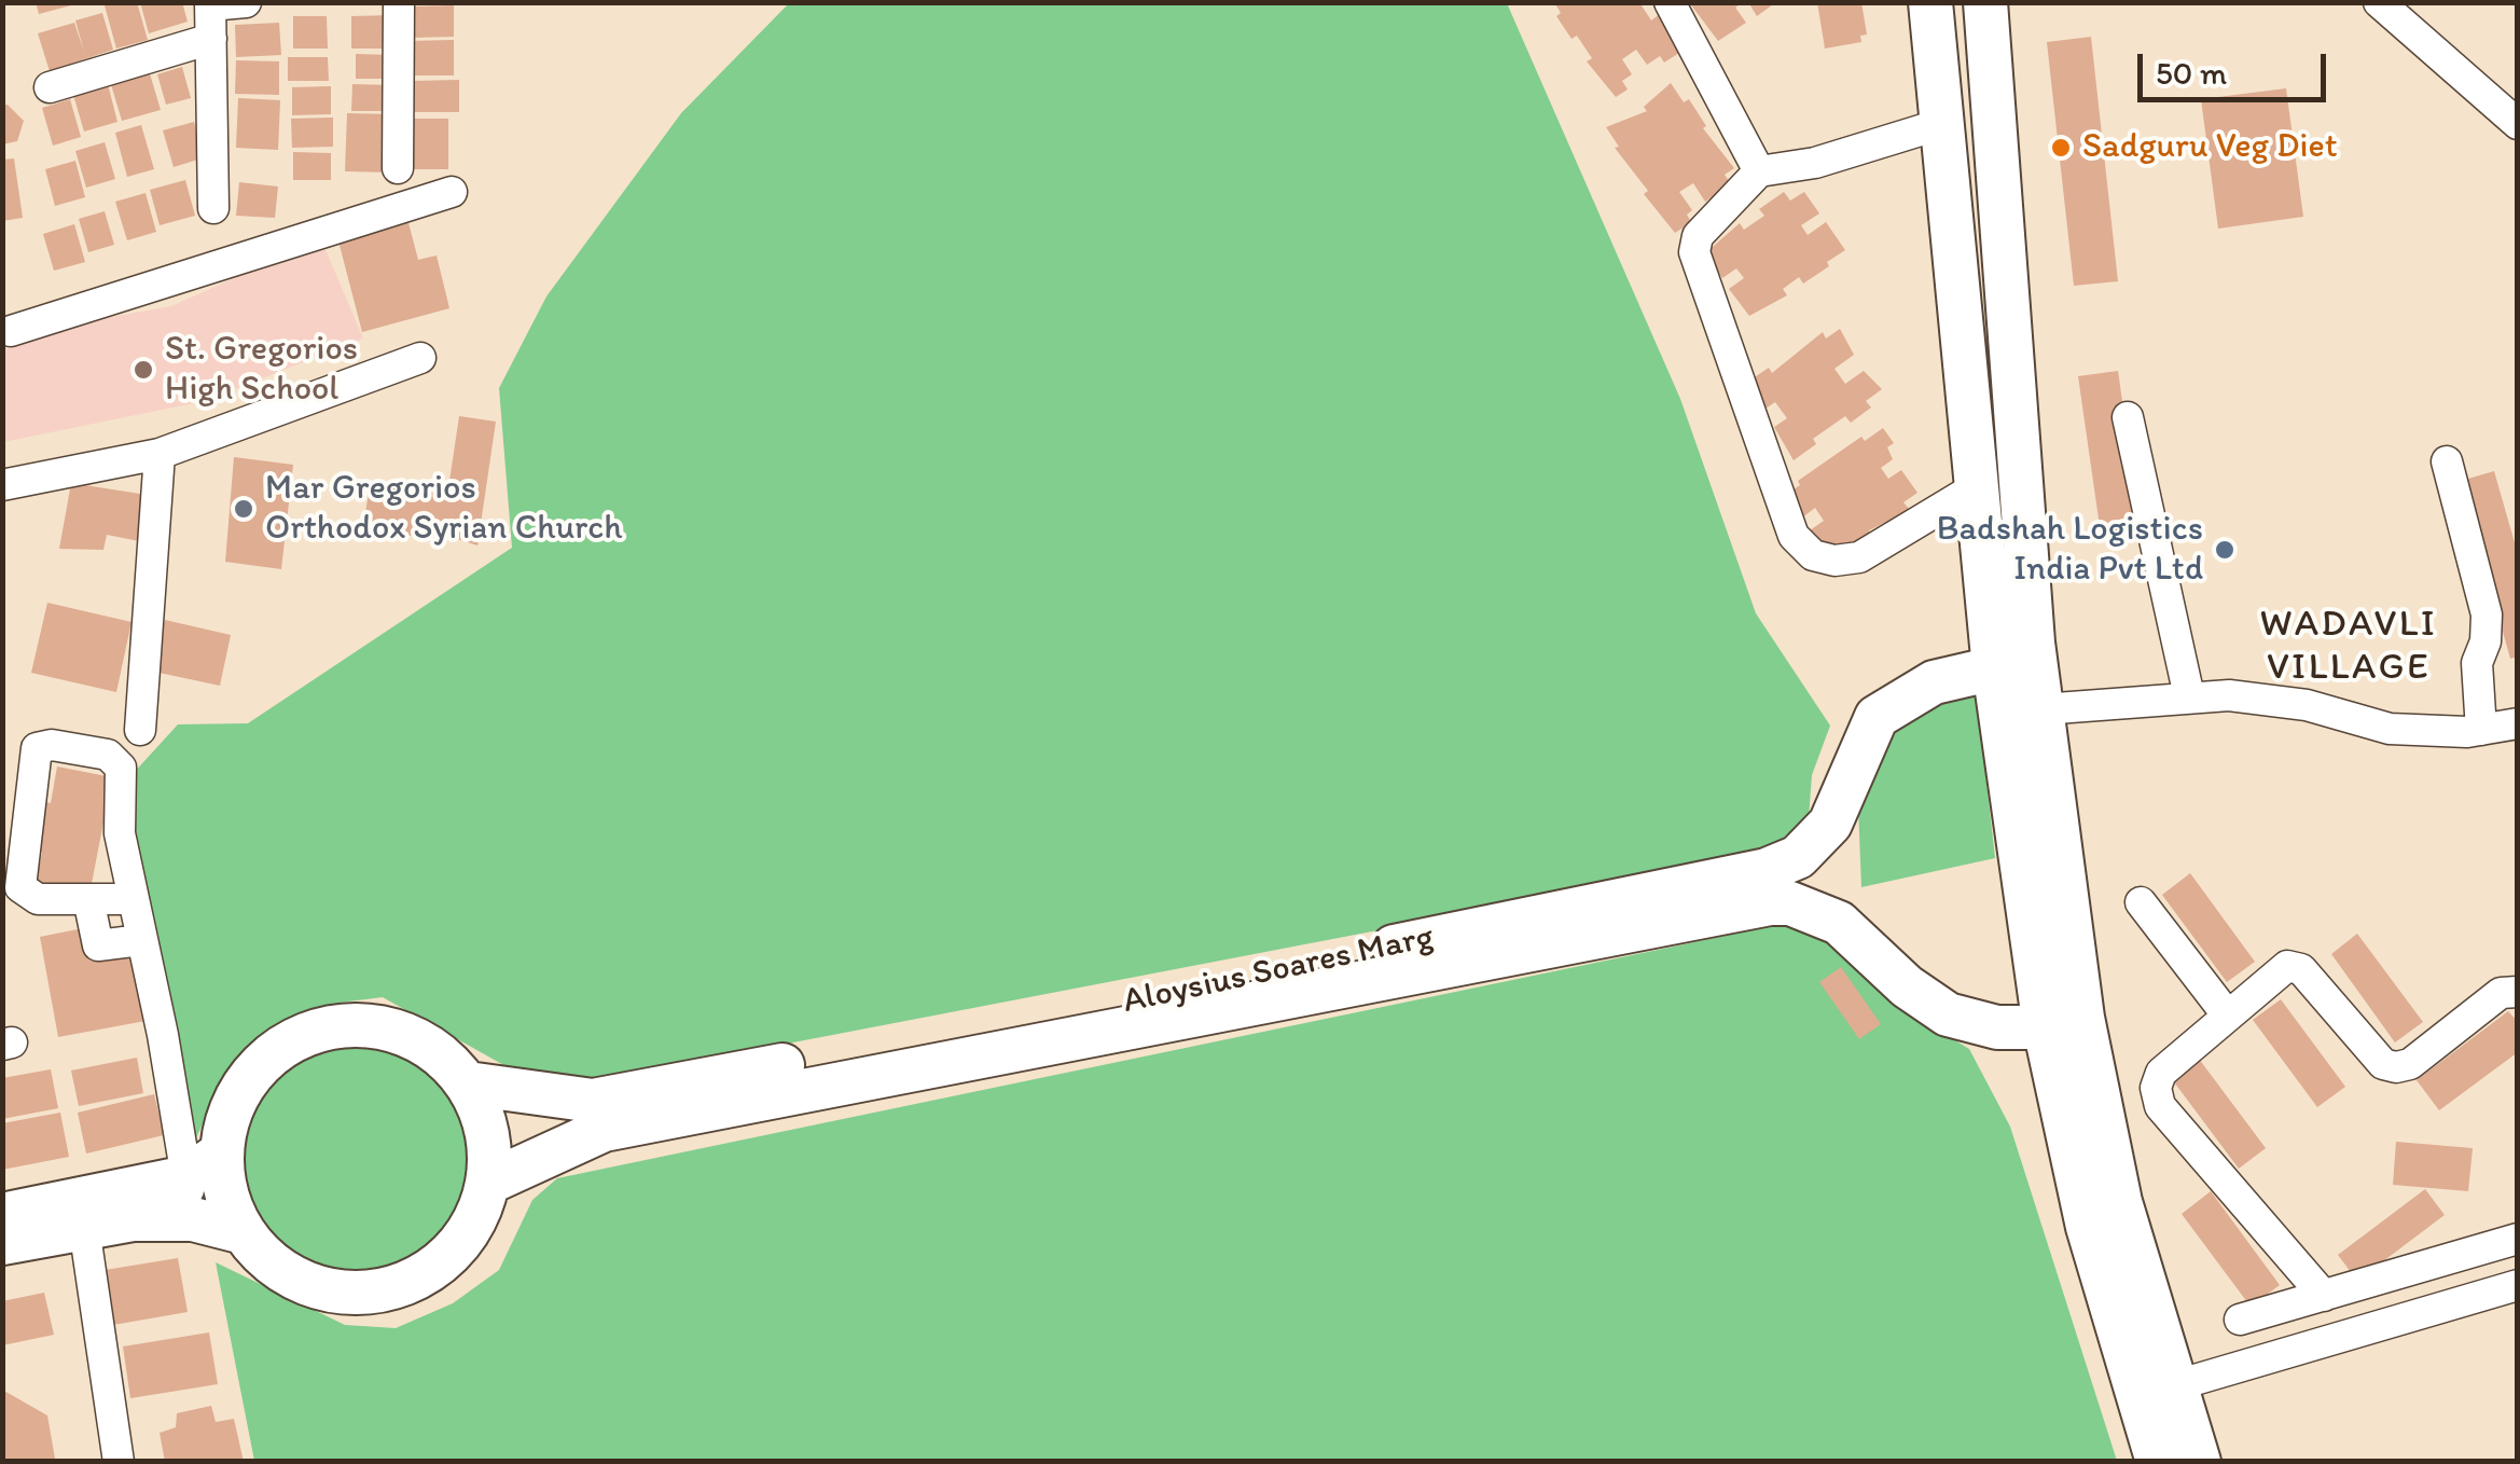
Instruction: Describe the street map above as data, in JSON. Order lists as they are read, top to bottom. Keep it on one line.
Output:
{"streets":{"main road":["Aloysius Soares Marg"]},"districts":["WADAVLI VILLAGE"],"places":["Sadguru Veg Diet","St. Gregorios High School","Mar Gregorios Orthodox Syrian Church","Badshah Logistics India Pvt Ltd"],"scale_bar":"50 m"}
